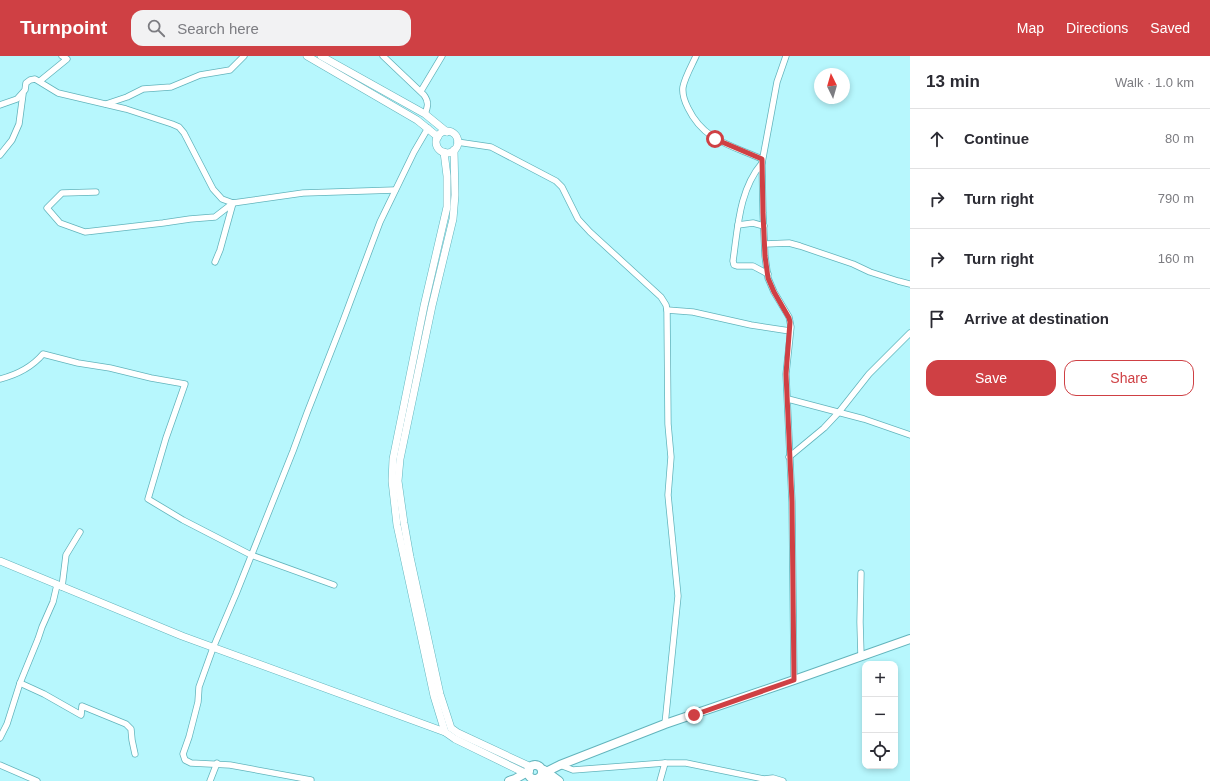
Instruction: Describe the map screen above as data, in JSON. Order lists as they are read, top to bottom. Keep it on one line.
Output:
{"north":"top","page":{"header":"Turnpoint","search":"Search here","nav":["Map","Directions","Saved"],"heading":["13 min","Walk · 1.0 km"],"list":[["Continue","80 m"],["Turn right","790 m"],["Turn right","160 m"],"Arrive at destination"],"buttons":["Save","Share"],"map_buttons":["+","−"]}}
